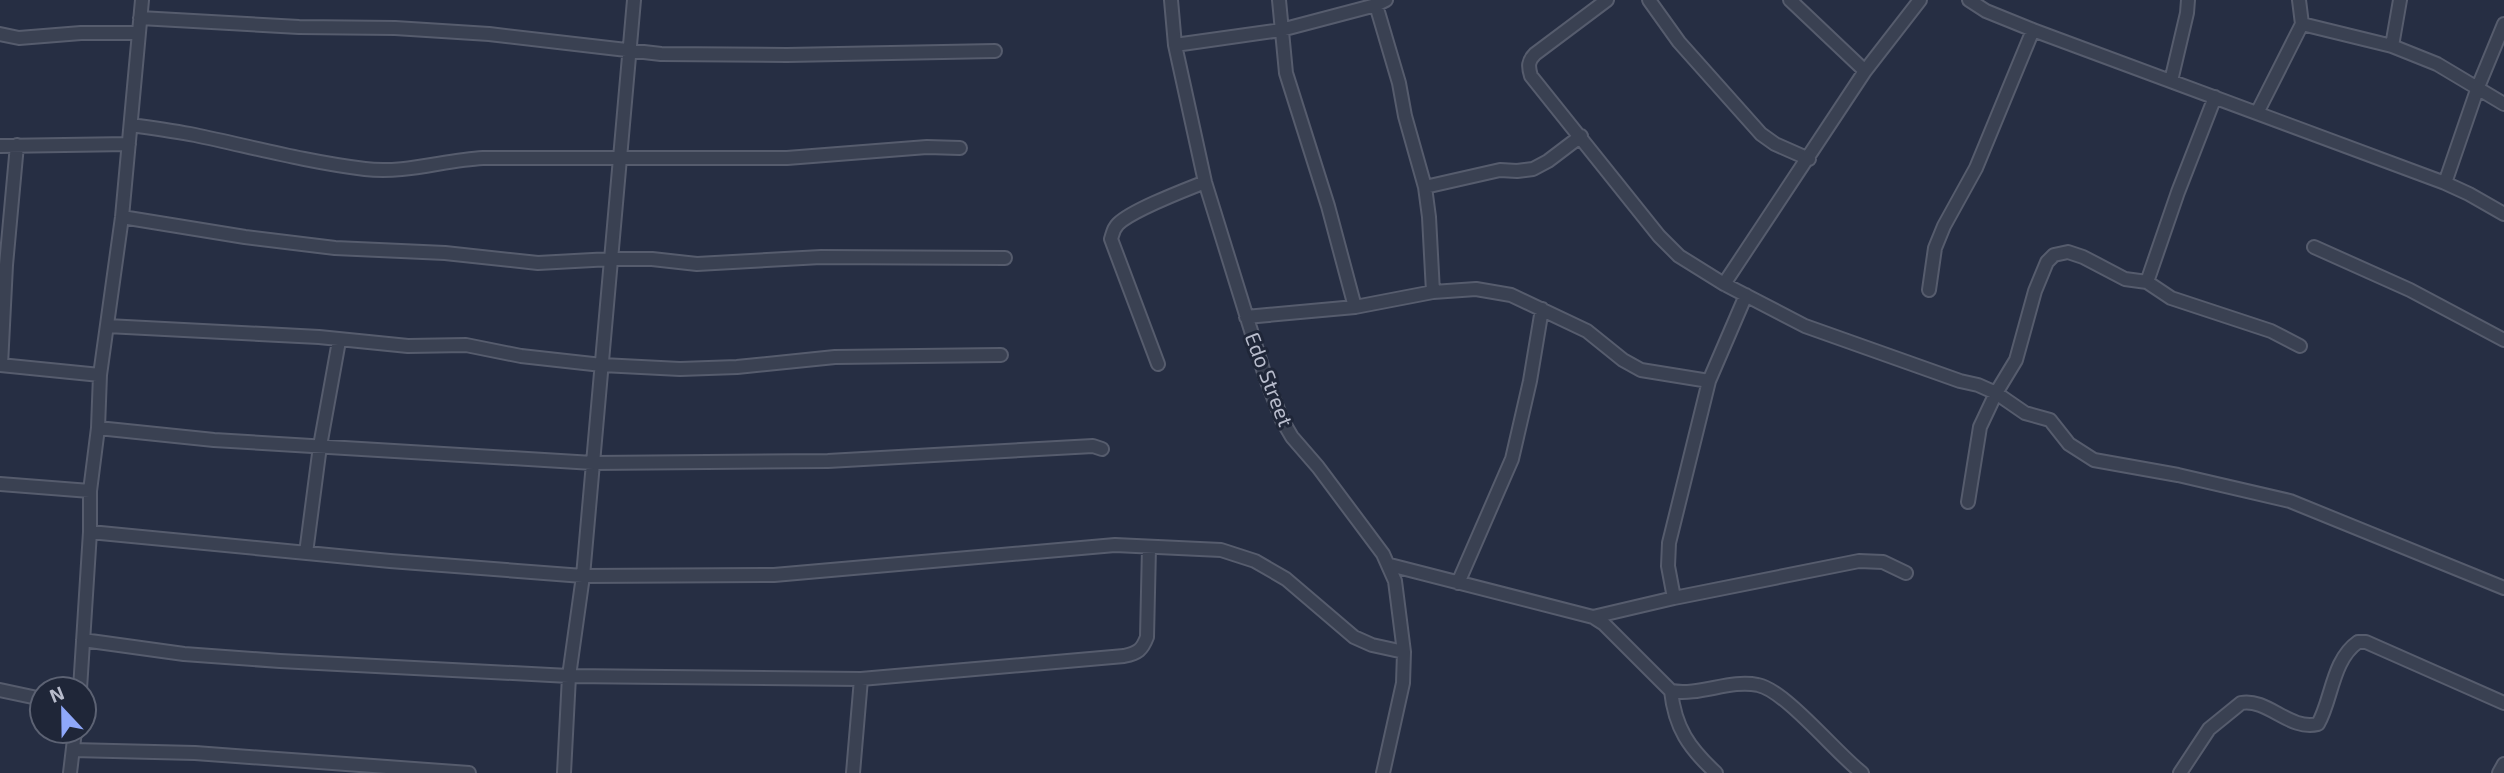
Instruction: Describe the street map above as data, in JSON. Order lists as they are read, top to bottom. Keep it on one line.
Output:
{"streets":{"street":["Edo Street"]},"north":"top"}
